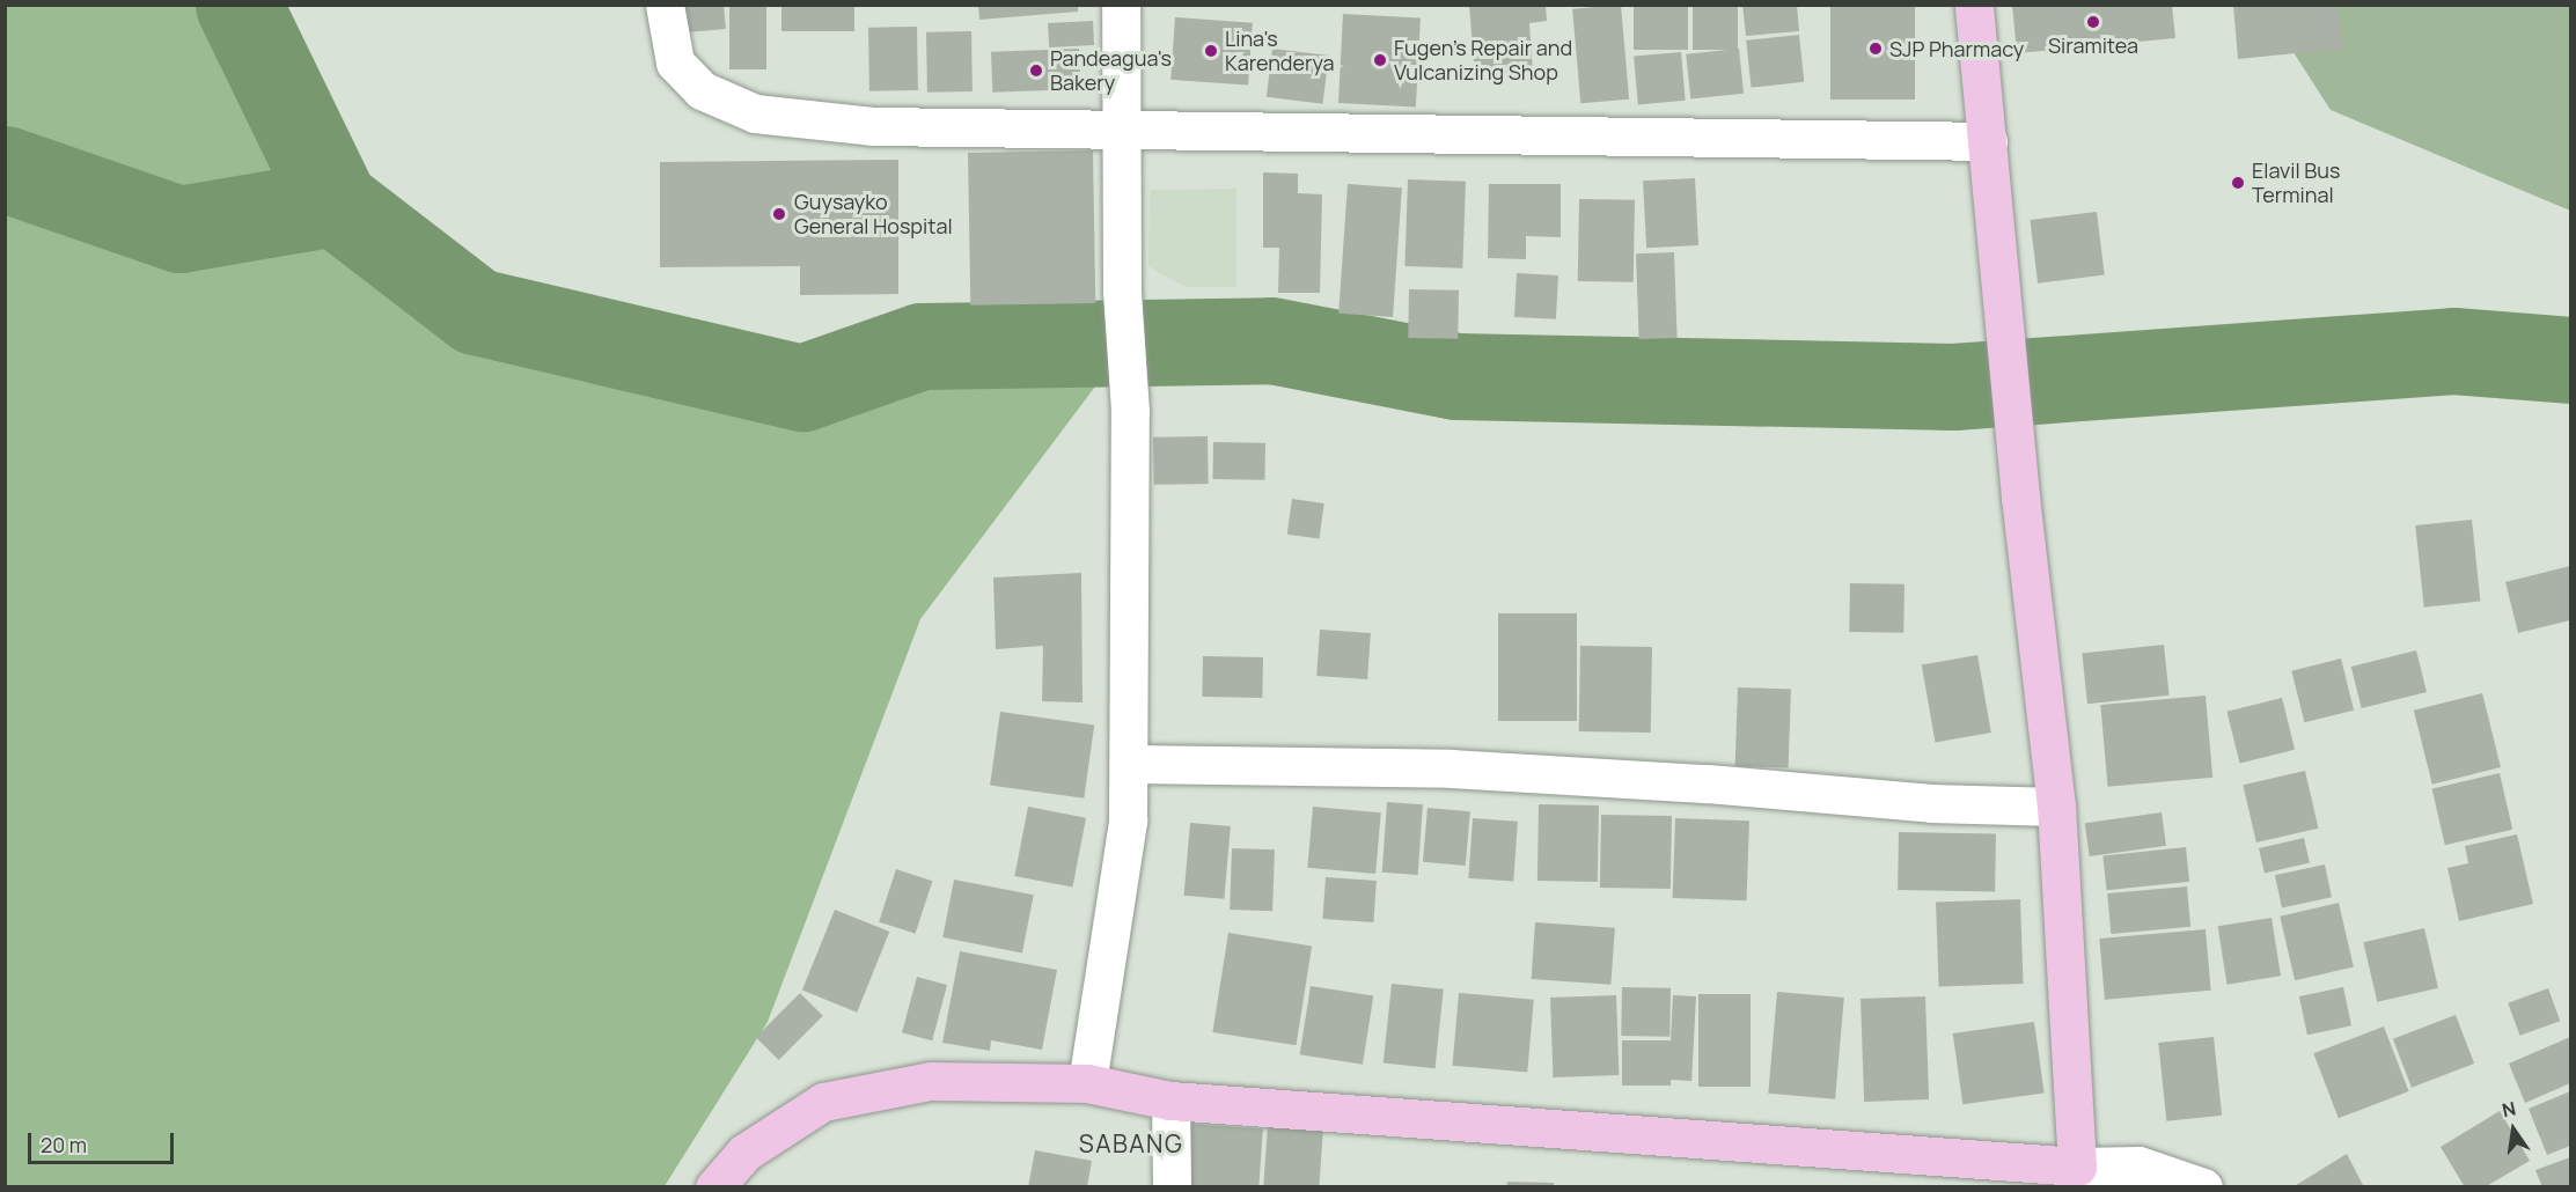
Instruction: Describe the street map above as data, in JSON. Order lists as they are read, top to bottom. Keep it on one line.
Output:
{"districts":["SABANG"],"places":["Siramitea","SJP Pharmacy","Lina's Karenderya","Fugen's Repair and Vulcanizing Shop","Pandeagua's Bakery","Elavil Bus Terminal","Guysayko General Hospital"],"scale_bar":"20 m","north":"top"}
